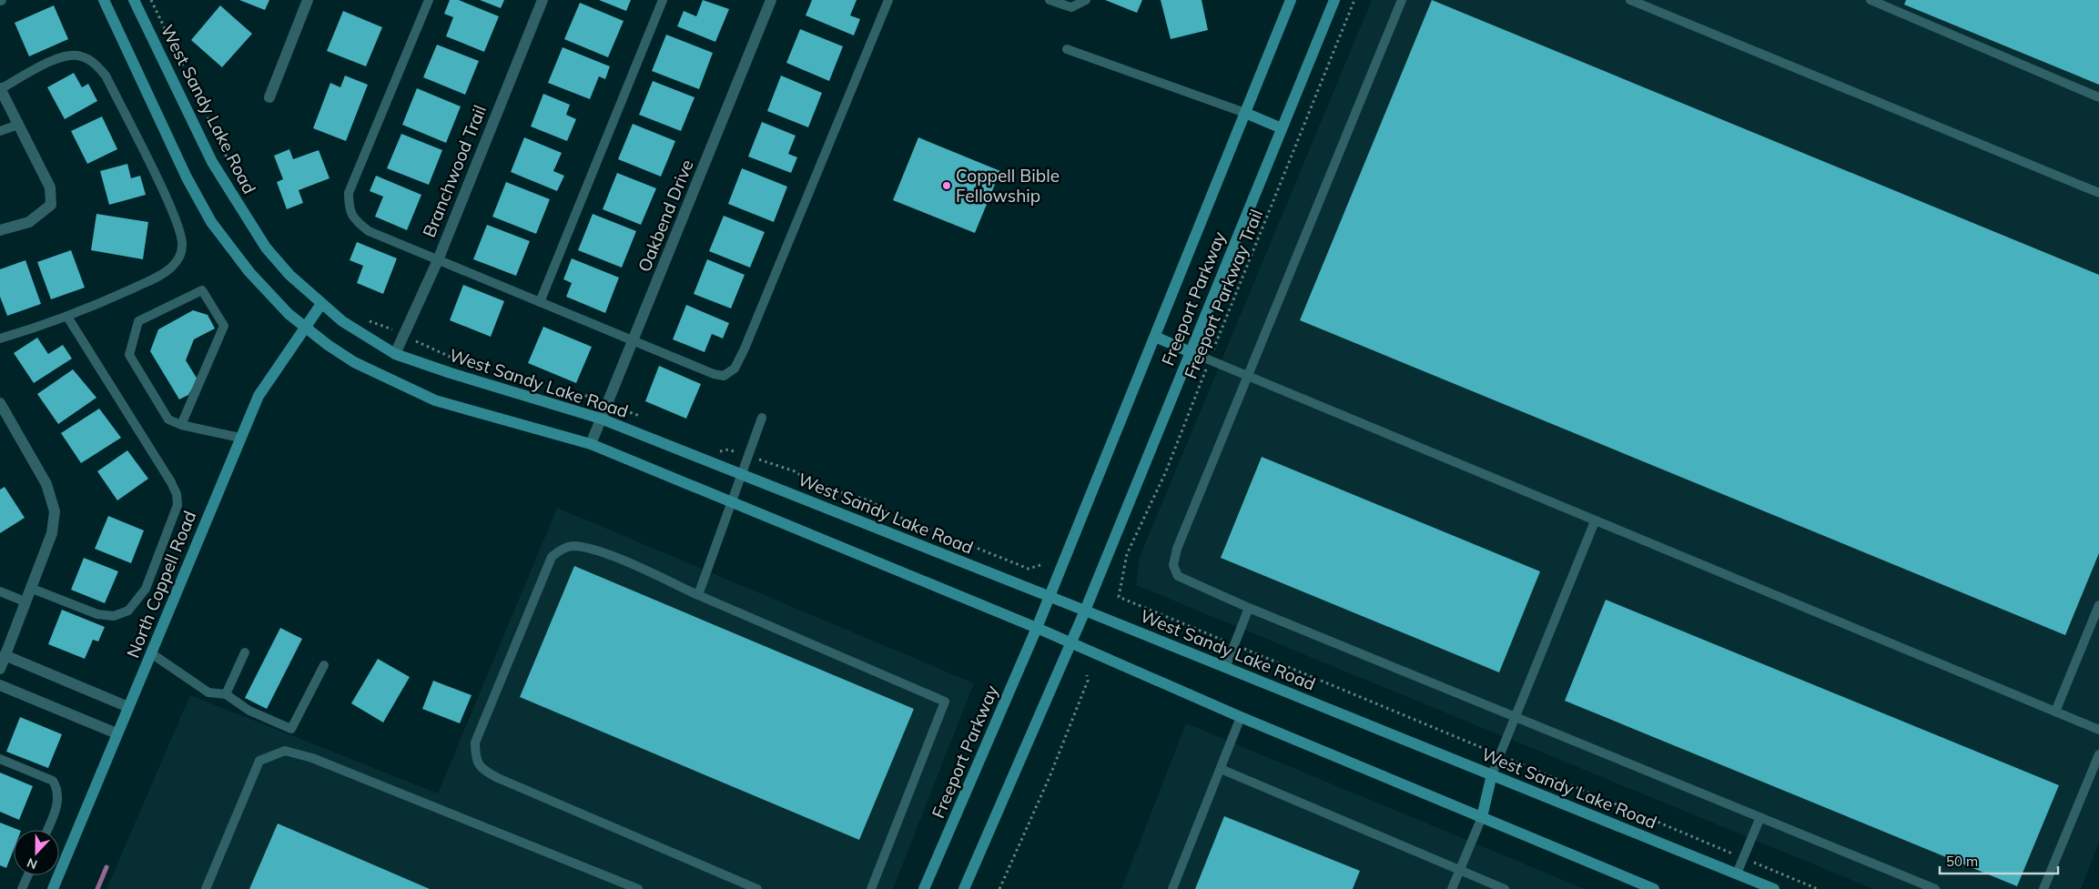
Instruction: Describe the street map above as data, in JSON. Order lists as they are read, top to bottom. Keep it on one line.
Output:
{"streets":{"main road":["West Sandy Lake Road","Freeport Parkway","North Coppell Road"],"street":["Branchwood Trail","Oakbend Drive"],"path":["Freeport Parkway Trail"]},"crossings":[["West Sandy Lake Road","Branchwood Trail"],["West Sandy Lake Road","Oakbend Drive"],["West Sandy Lake Road","Freeport Parkway"],["West Sandy Lake Road","North Coppell Road"]],"places":["Coppell Bible Fellowship"],"scale_bar":"50 m","north":"bottom"}
